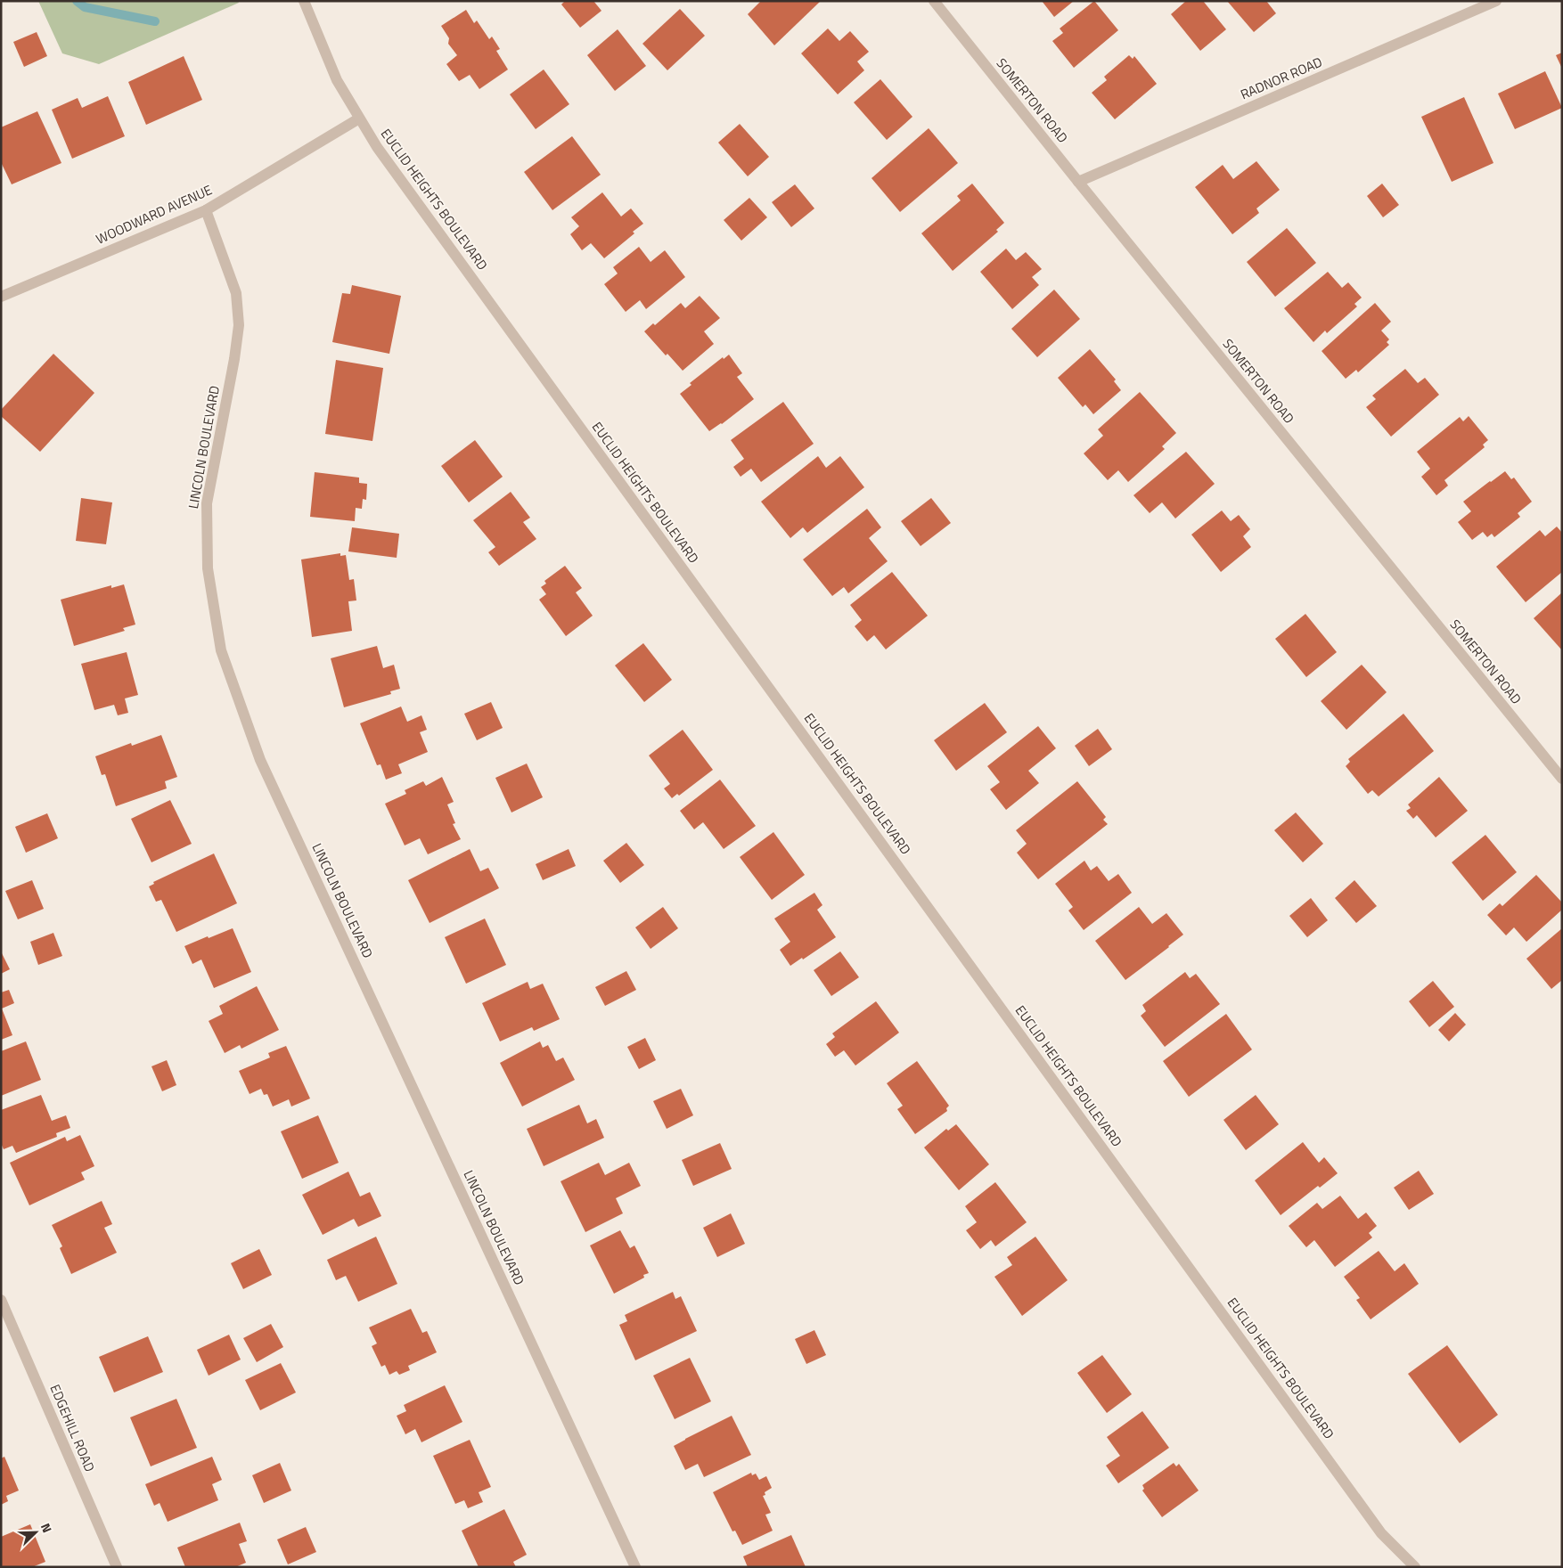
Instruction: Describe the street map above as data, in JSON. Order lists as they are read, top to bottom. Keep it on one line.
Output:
{"streets":{"street":["RADNOR ROAD","SOMERTON ROAD","EUCLID HEIGHTS BOULEVARD","WOODWARD AVENUE","LINCOLN BOULEVARD","EDGEHILL ROAD"]},"crossings":[["RADNOR ROAD","SOMERTON ROAD"],["EUCLID HEIGHTS BOULEVARD","WOODWARD AVENUE"],["WOODWARD AVENUE","LINCOLN BOULEVARD"]],"north":"top right"}
